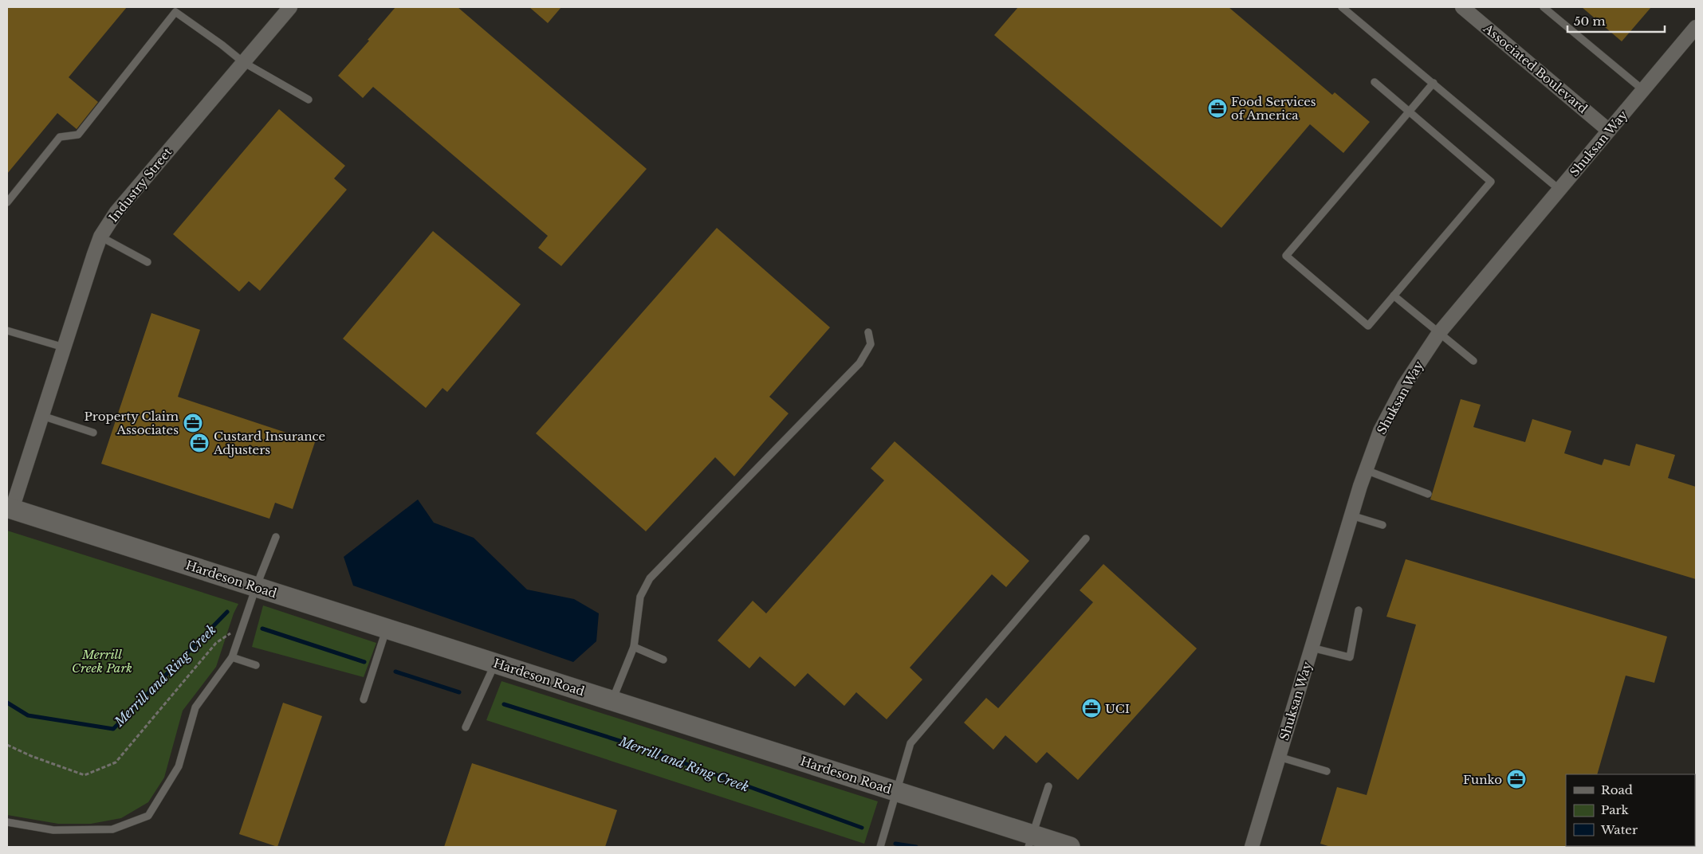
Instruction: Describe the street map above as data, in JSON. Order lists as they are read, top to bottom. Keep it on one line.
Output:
{"streets":{"street":["Associated Boulevard","Shuksan Way","Industry Street","Hardeson Road"]},"crossings":[["Associated Boulevard","Shuksan Way"],["Industry Street","Hardeson Road"]],"water":["Merrill and Ring Creek"],"parks":["Merrill Creek Park"],"places":{"office":["Food Services of America","Property Claim Associates","Custard Insurance Adjusters","UCI","Funko"]},"legend":["Road","Park","Water"],"scale_bar":"50 m"}
